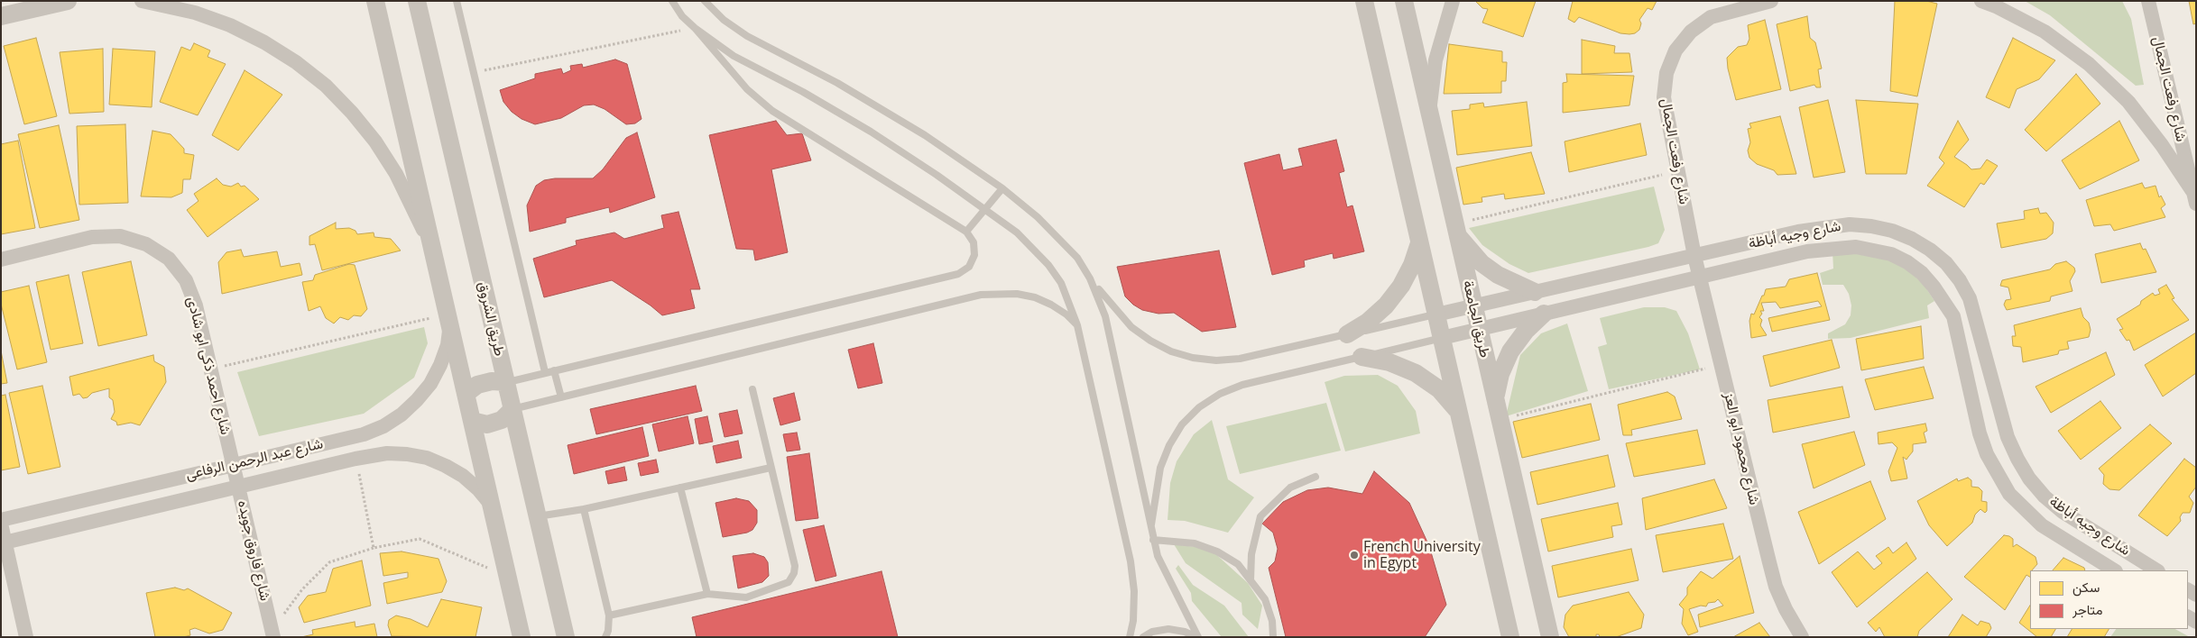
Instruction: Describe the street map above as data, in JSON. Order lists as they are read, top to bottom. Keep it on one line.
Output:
{"streets":{"street":["شارع رفعت الجمال","شارع وجيه أباظة","طريق الشروق","طريق الجامعة","شارع احمد ذكى ابو شادى","شارع محمود ابو العز","شارع عبد الرحمن الرفاعى","شارع فاروق جويده"]},"crossings":[["شارع رفعت الجمال","شارع وجيه أباظة"],["شارع رفعت الجمال","شارع محمود ابو العز"],["شارع وجيه أباظة","طريق الجامعة"],["شارع وجيه أباظة","شارع محمود ابو العز"],["شارع احمد ذكى ابو شادى","شارع عبد الرحمن الرفاعى"],["شارع احمد ذكى ابو شادى","شارع فاروق جويده"],["شارع عبد الرحمن الرفاعى","شارع فاروق جويده"]],"places":["French University in Egypt"],"legend":["سكن","متاجر"]}
